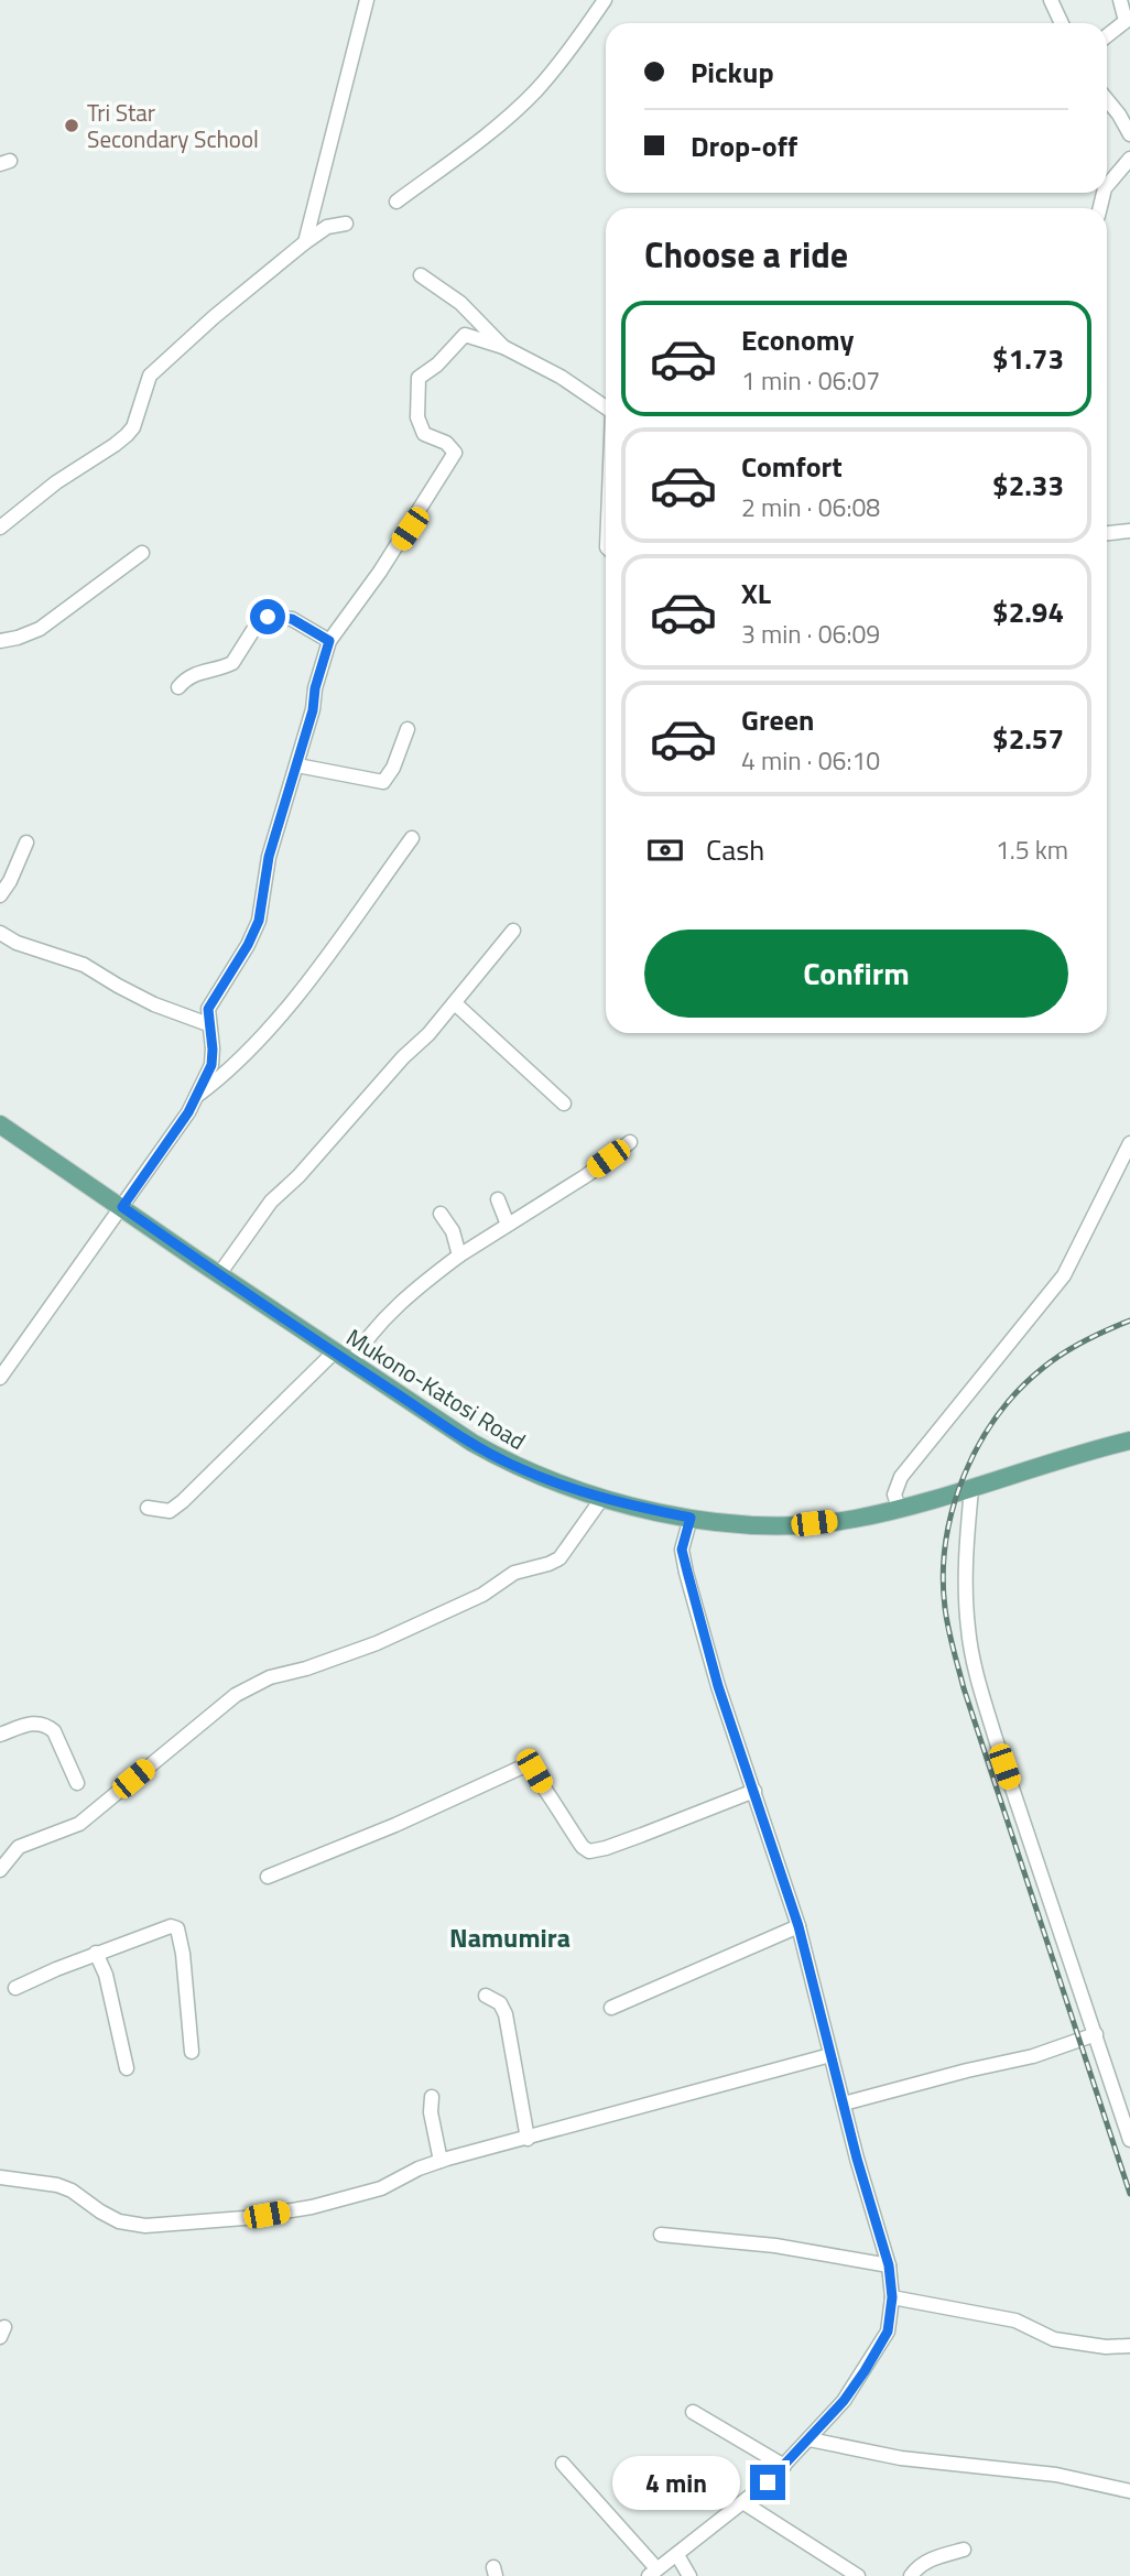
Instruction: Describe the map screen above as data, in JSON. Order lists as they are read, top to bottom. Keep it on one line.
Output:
{"streets":{"main road":["Mukono-Katosi Road"]},"districts":["Namumira"],"places":["Tri Star Secondary School"],"page":{"banner":["Pickup","Drop-off"],"heading":"Choose a ride","list":[{"name":"Economy","note":"1 min · 06:07","value":"$1.73"},{"name":"Comfort","note":"2 min · 06:08","value":"$2.33"},{"name":"XL","note":"3 min · 06:09","value":"$2.94"},{"name":"Green","note":"4 min · 06:10","value":"$2.57"}],"pay":["Cash","1.5 km"],"buttons":"Confirm","bubble":"4 min"}}
